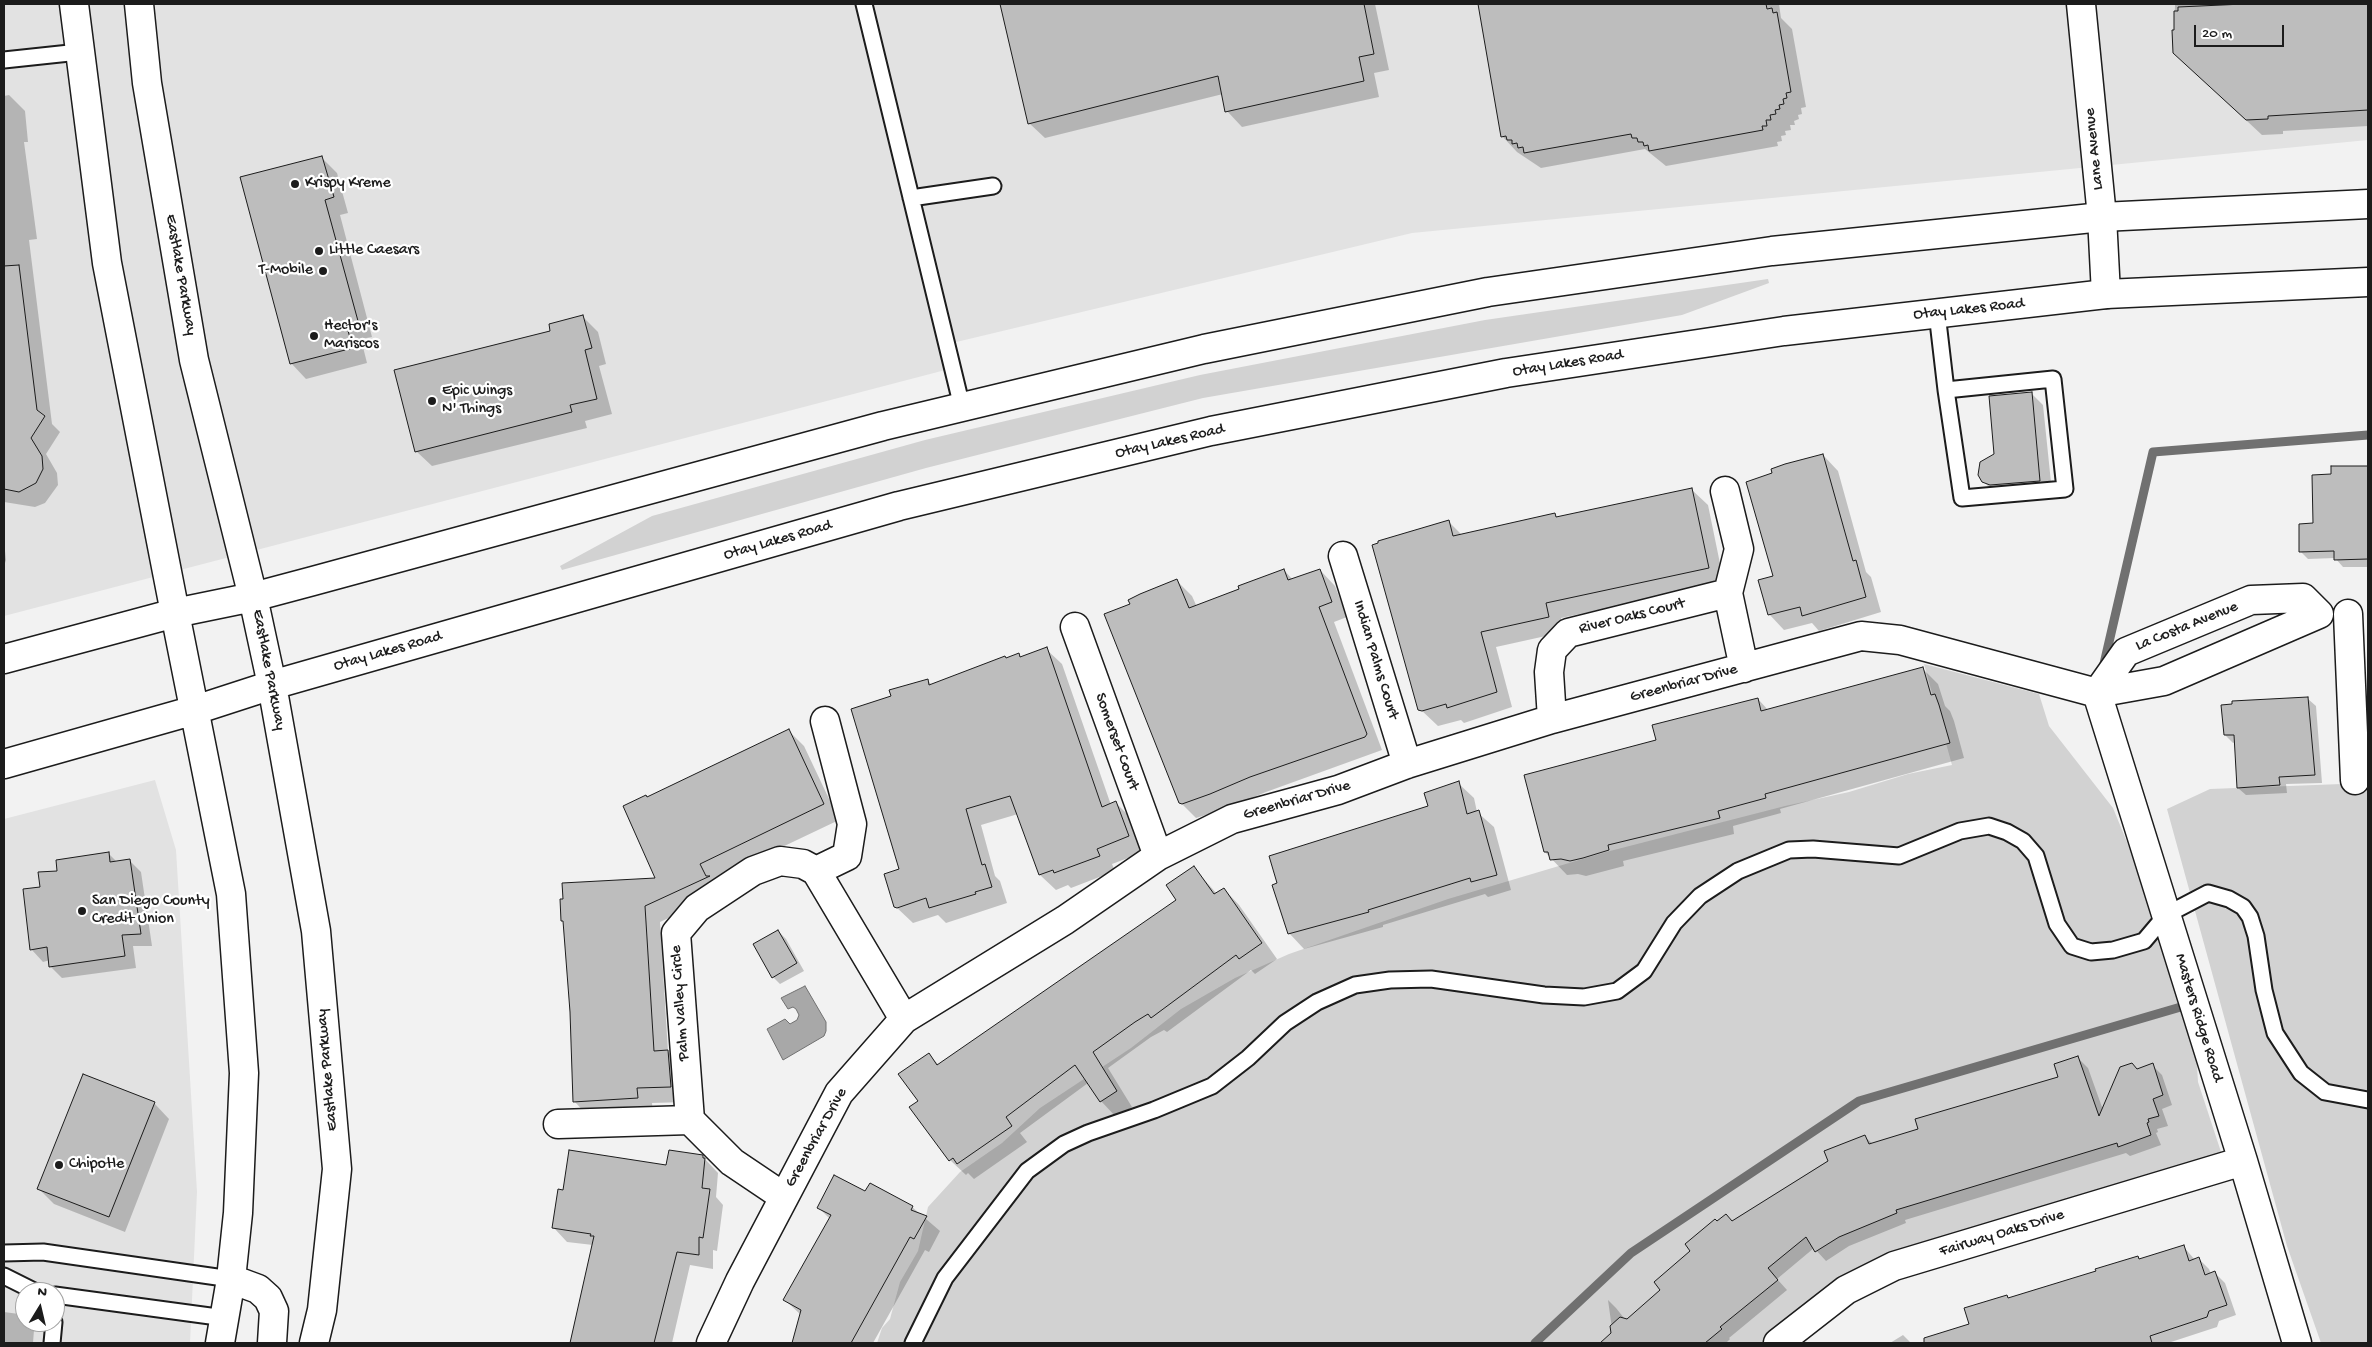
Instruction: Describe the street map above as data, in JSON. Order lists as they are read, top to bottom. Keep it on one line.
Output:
{"streets":{"main road":["Lane Avenue","Eastlake Parkway","Otay Lakes Road","River Oaks Court","La Costa Avenue","Indian Palms Court","Greenbriar Drive","Somerset Court","Palm Valley Circle","Masters Ridge Road","Fairway Oaks Drive"]},"crossings":[["Lane Avenue","Otay Lakes Road"],["Eastlake Parkway","Otay Lakes Road"],["River Oaks Court","Greenbriar Drive"],["La Costa Avenue","Greenbriar Drive"],["La Costa Avenue","Masters Ridge Road"],["Indian Palms Court","Greenbriar Drive"],["Greenbriar Drive","Somerset Court"],["Greenbriar Drive","Masters Ridge Road"],["Masters Ridge Road","Fairway Oaks Drive"]],"places":["Krispy Kreme","Little Caesars","T-Mobile","Hector's Mariscos","Epic Wings N' Things","San Diego County Credit Union","Chipotle"],"scale_bar":"20 m","north":"top"}
